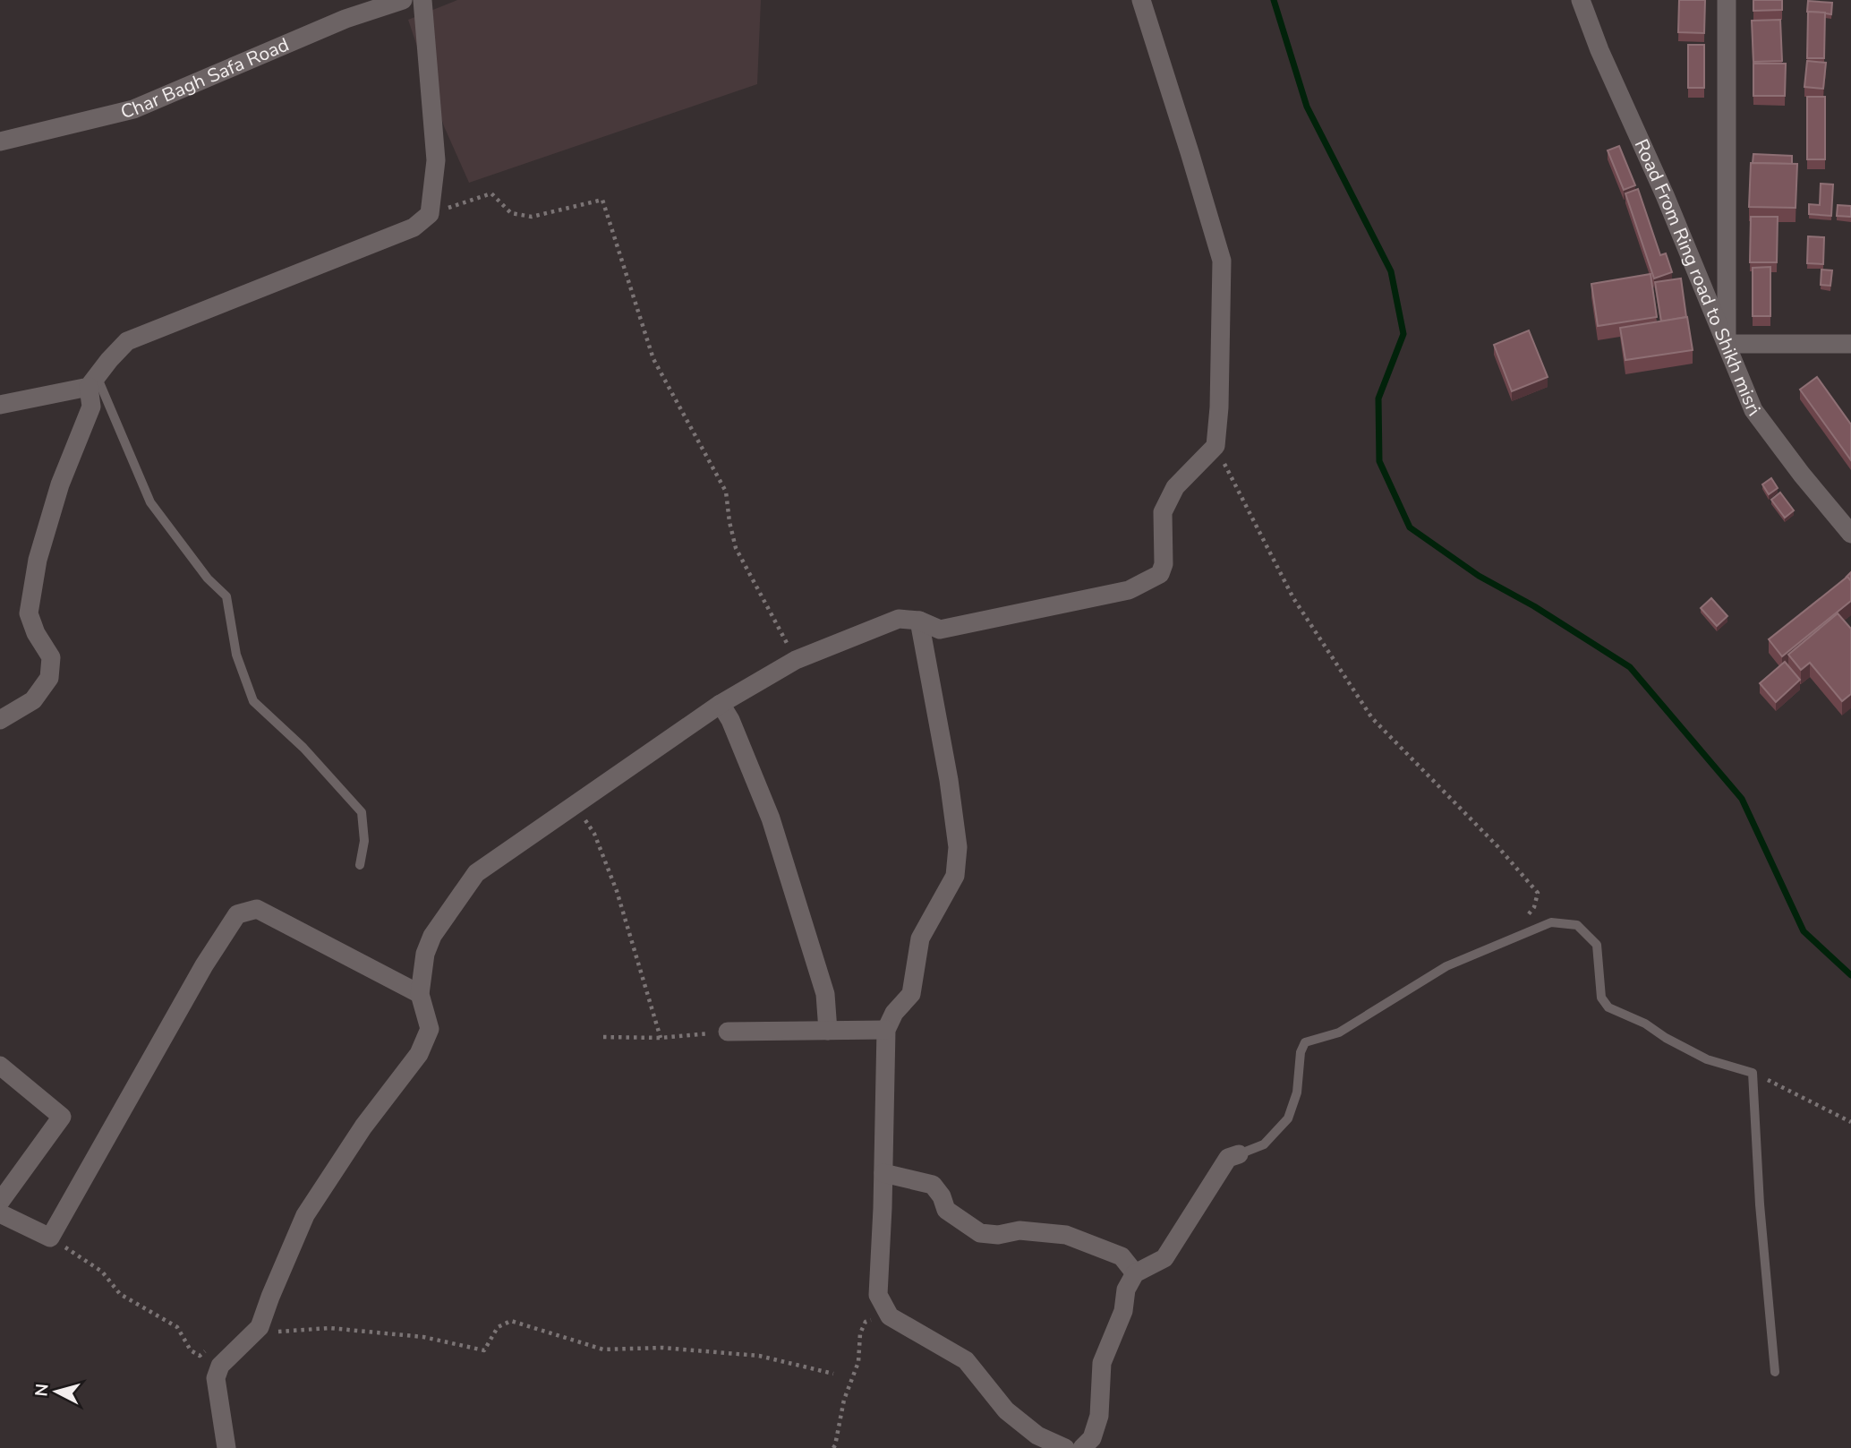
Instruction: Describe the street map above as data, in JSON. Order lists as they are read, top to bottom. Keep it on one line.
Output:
{"streets":{"street":["Char Bagh Safa Road","Road From Ring road to Shikh misri"]},"north":"left"}
